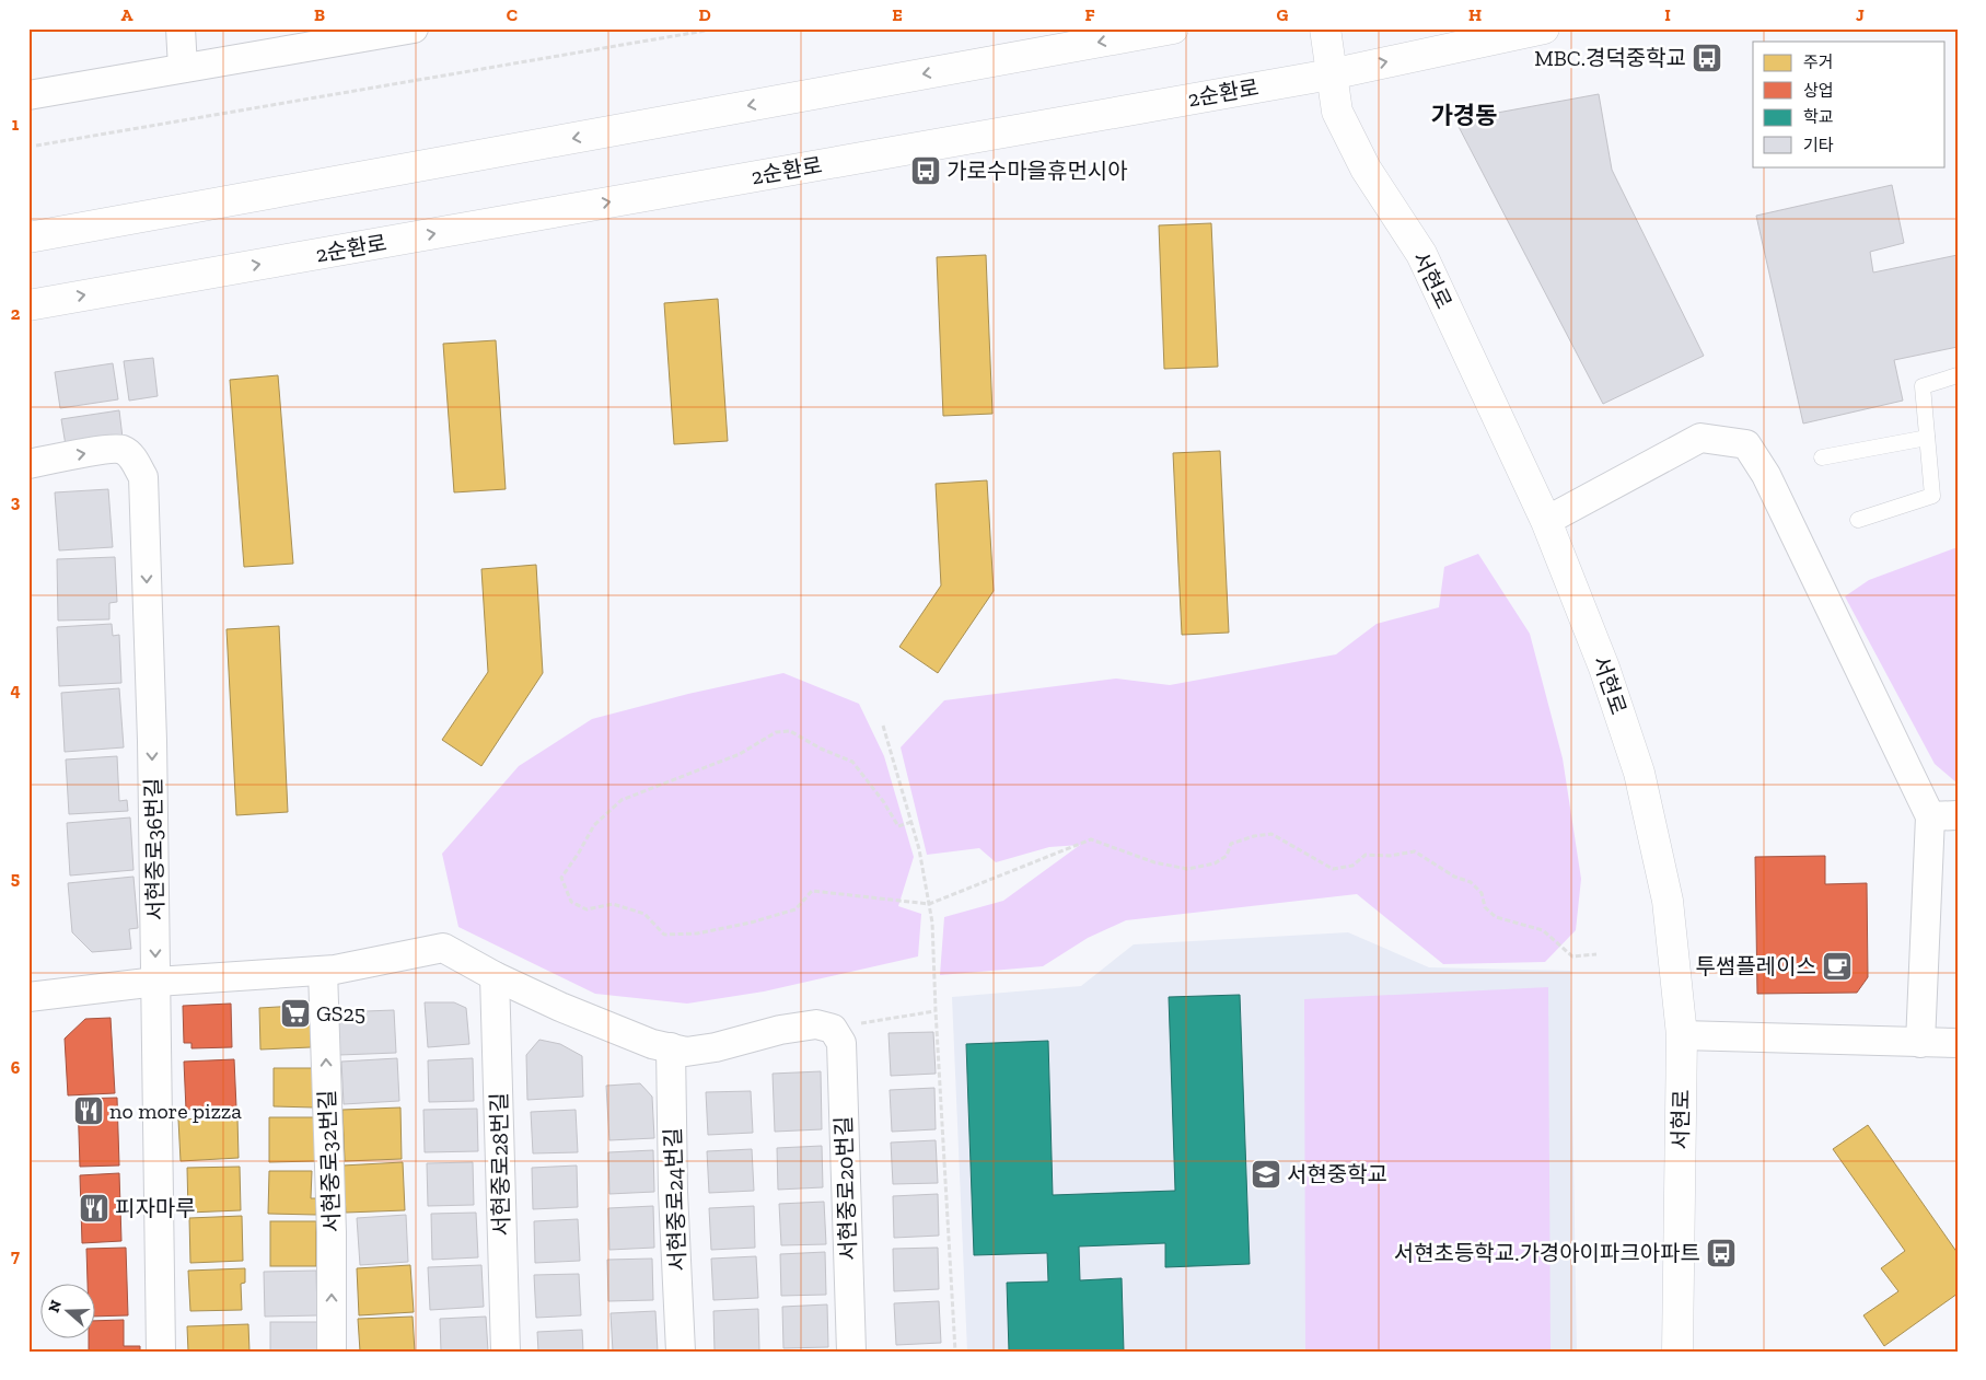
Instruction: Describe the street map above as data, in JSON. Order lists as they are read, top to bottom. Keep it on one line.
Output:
{"streets":{"street":["2순환로","서현로","서현중로36번길","서현중로32번길","서현중로28번길","서현중로20번길","서현중로24번길"]},"crossings":[["2순환로","서현로"]],"one_way":["서현중로36번길","서현중로32번길"],"districts":["가경동"],"places":{"bus stop":["MBC.경덕중학교","가로수마을휴먼시아","서현초등학교.가경아이파크아파트"],"cafe":["투썸플레이스"],"supermarket":["GS25"],"restaurant":["no more pizza","피자마루"],"school or university":["서현중학교"]},"legend":["주거","상업","학교","기타"],"north":"left","grid":{"columns":["A","B","C","D","E","F","G","H","I","J"],"rows":["1","2","3","4","5","6","7"]}}
